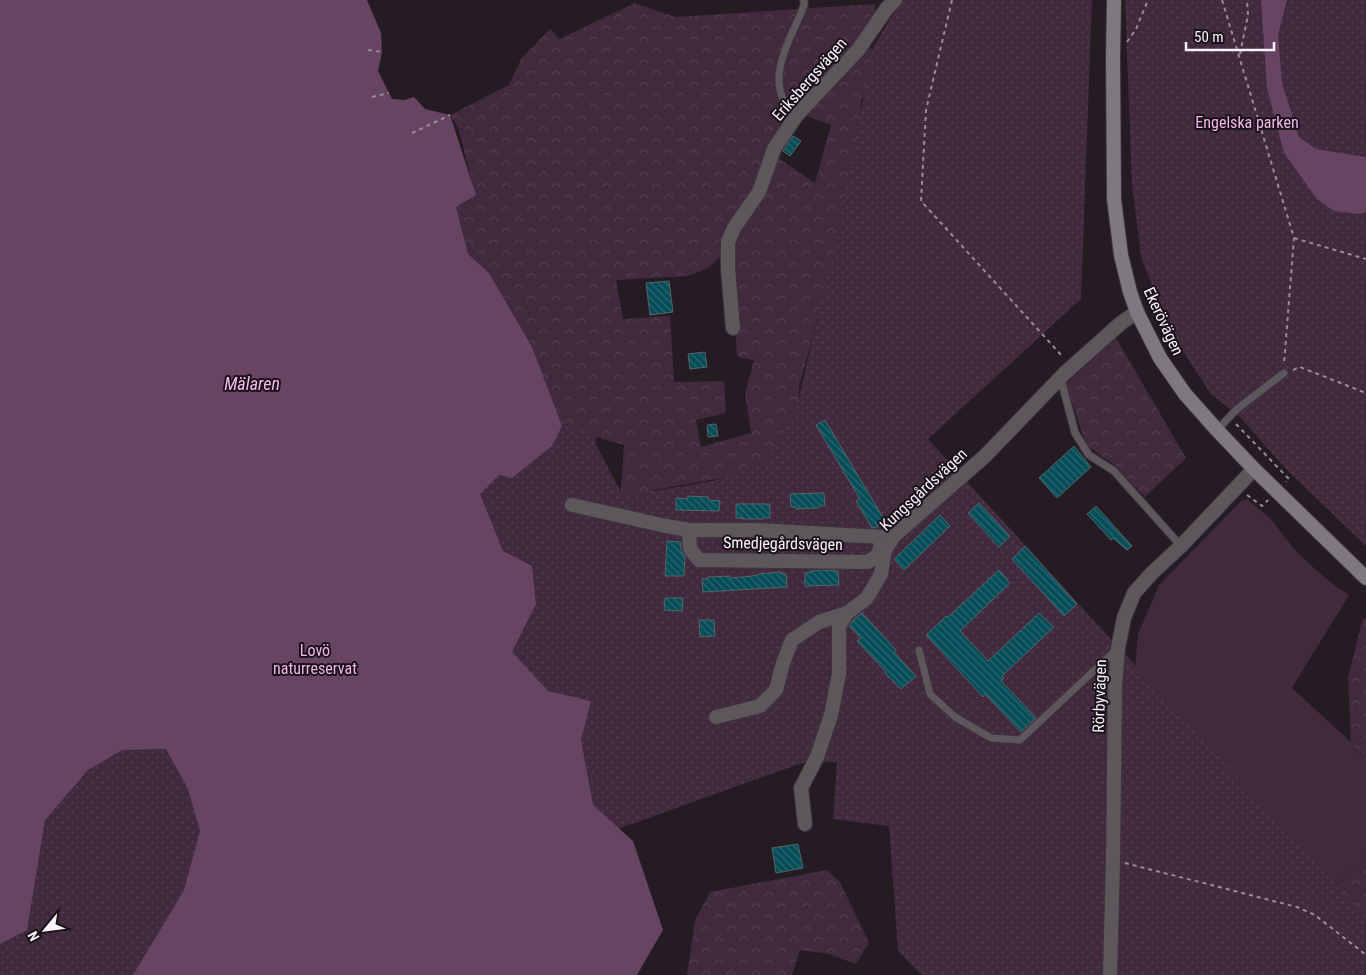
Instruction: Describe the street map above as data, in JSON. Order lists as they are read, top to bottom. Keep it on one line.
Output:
{"streets":{"main road":["Ekerövägen"],"street":["Eriksbergsvägen","Kungsgårdsvägen","Smedjegårdsvägen","Rörbyvägen"]},"crossings":[["Ekerövägen","Kungsgårdsvägen"],["Ekerövägen","Rörbyvägen"],["Kungsgårdsvägen","Smedjegårdsvägen"]],"water":["Mälaren"],"parks":["Engelska parken","Lovö naturreservat"],"scale_bar":"50 m","north":"bottom left"}
